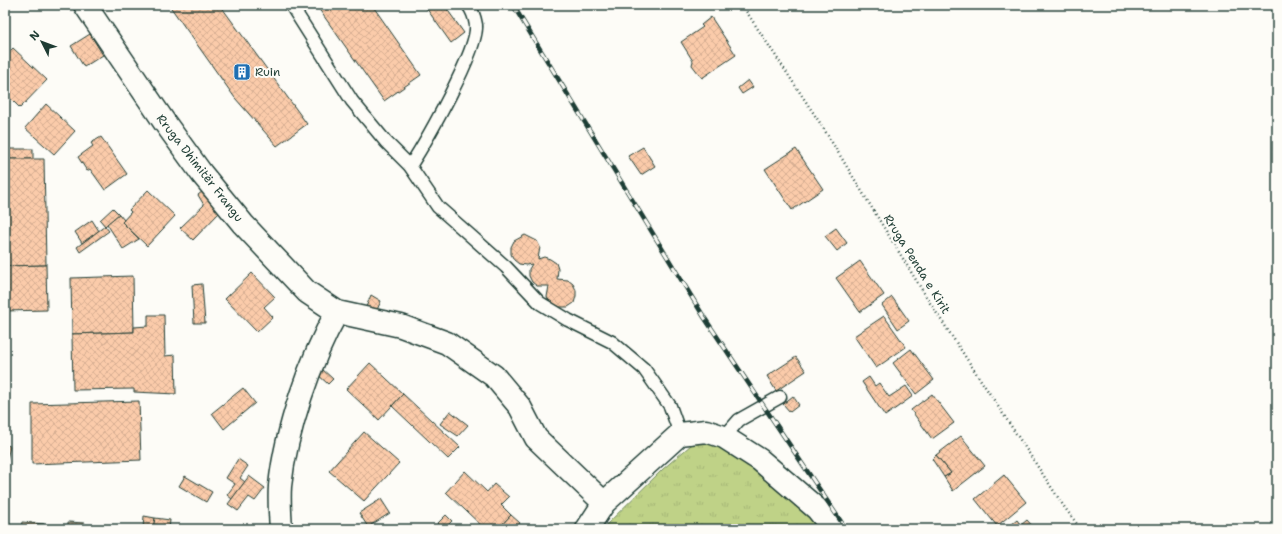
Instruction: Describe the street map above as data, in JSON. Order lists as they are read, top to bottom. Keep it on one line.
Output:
{"streets":{"street":["Rruga Dhimitër Frangu"],"path":["Rruga Penda e Kirit"]},"places":{"building":["Ruin"]},"north":"top left"}
